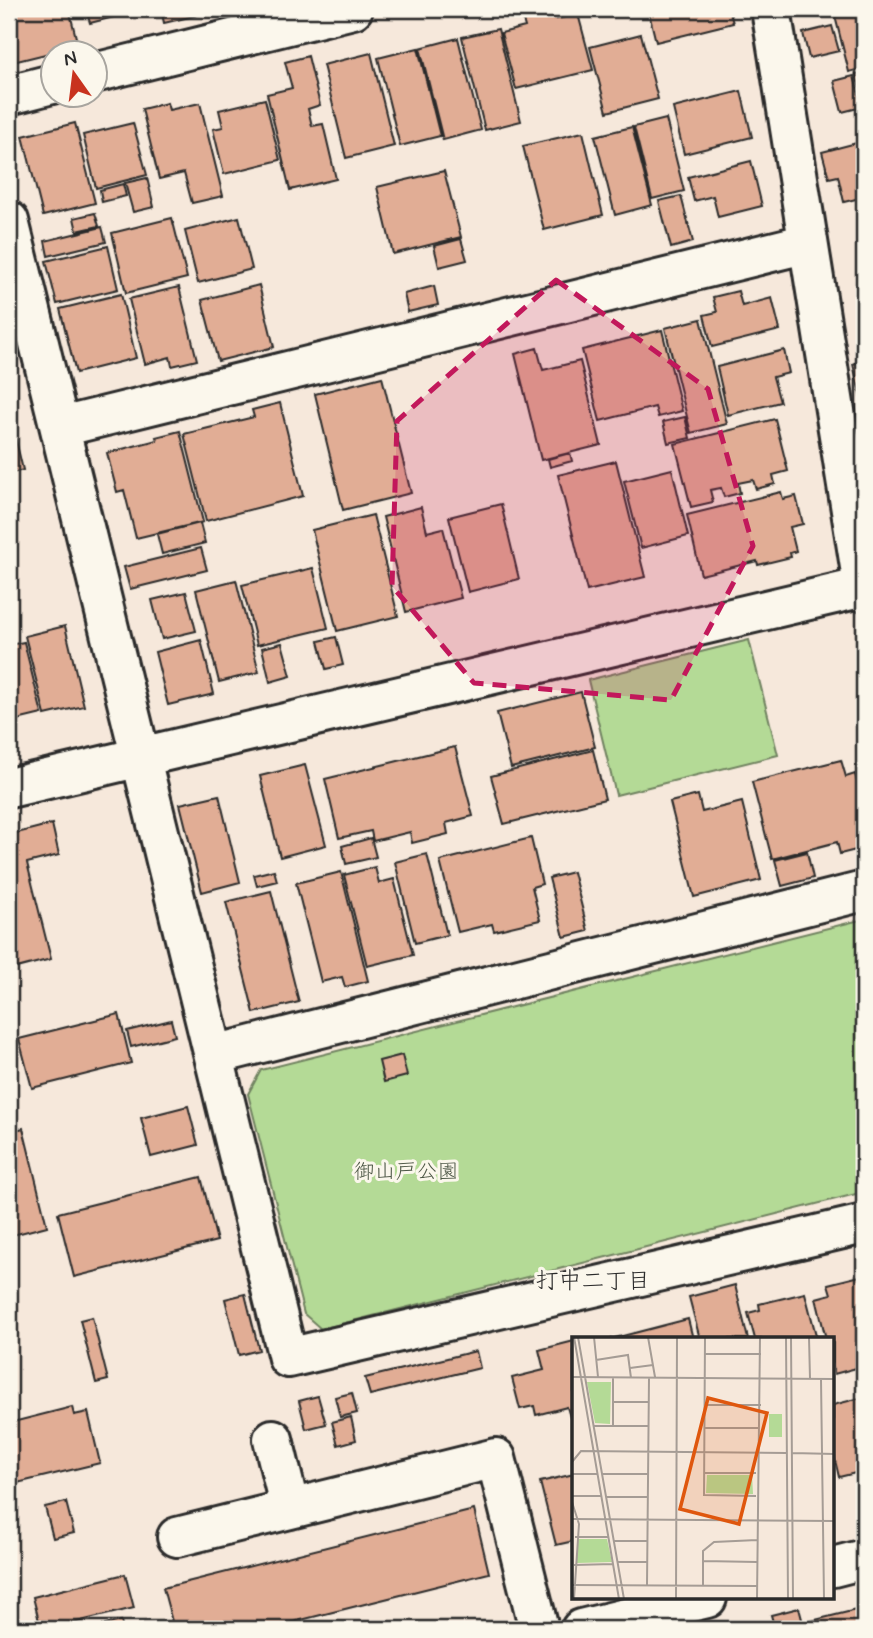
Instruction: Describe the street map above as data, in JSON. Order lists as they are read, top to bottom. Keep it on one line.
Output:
{"districts":["打中二丁目"],"parks":["御山戸公園"],"north":"top"}
